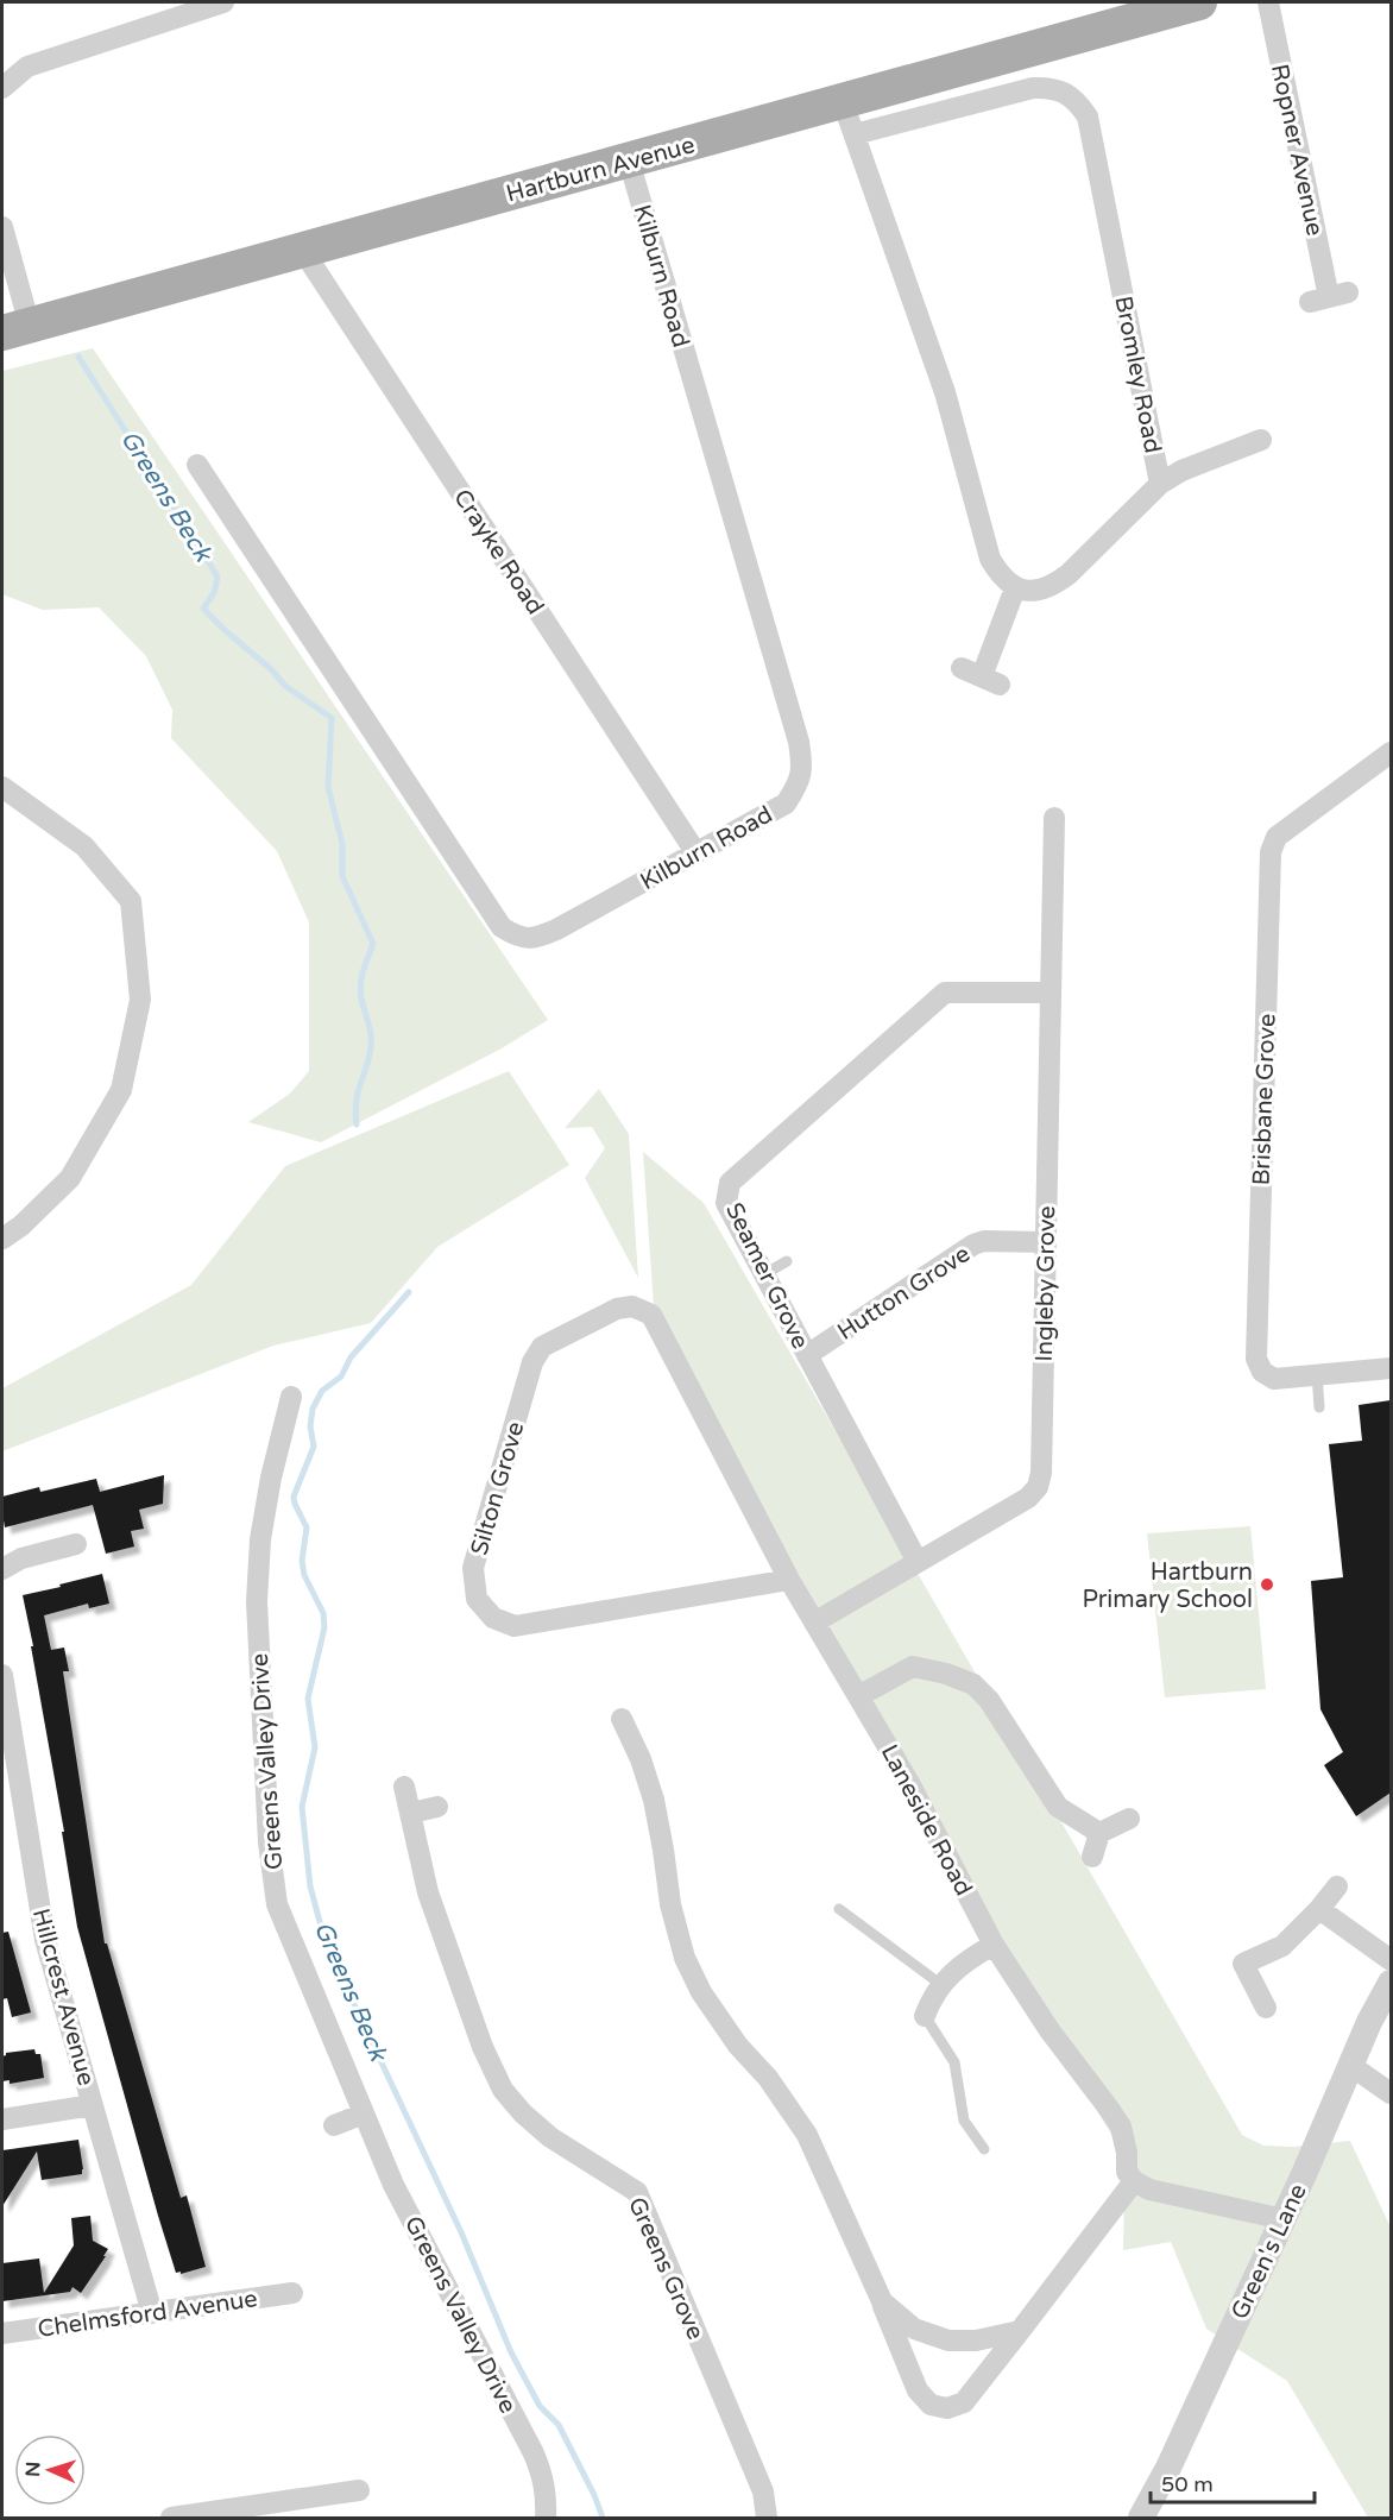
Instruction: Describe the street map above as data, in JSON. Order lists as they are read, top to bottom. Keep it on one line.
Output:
{"streets":{"main road":["Hartburn Avenue"],"street":["Ropner Avenue","Kilburn Road","Bromley Road","Crayke Road","Brisbane Grove","Seamer Grove","Ingleby Grove","Hutton Grove","Silton Grove","Greens Valley Drive","Laneside Road","Hillcrest Avenue","Green's Lane","Greens Grove","Chelmsford Avenue"]},"crossings":[["Hartburn Avenue","Kilburn Road"],["Hartburn Avenue","Crayke Road"],["Kilburn Road","Crayke Road"],["Seamer Grove","Ingleby Grove"],["Seamer Grove","Hutton Grove"],["Ingleby Grove","Hutton Grove"],["Ingleby Grove","Laneside Road"],["Silton Grove","Laneside Road"],["Hillcrest Avenue","Chelmsford Avenue"]],"water":["Greens Beck"],"places":["Hartburn Primary School"],"scale_bar":"50 m","north":"left"}
